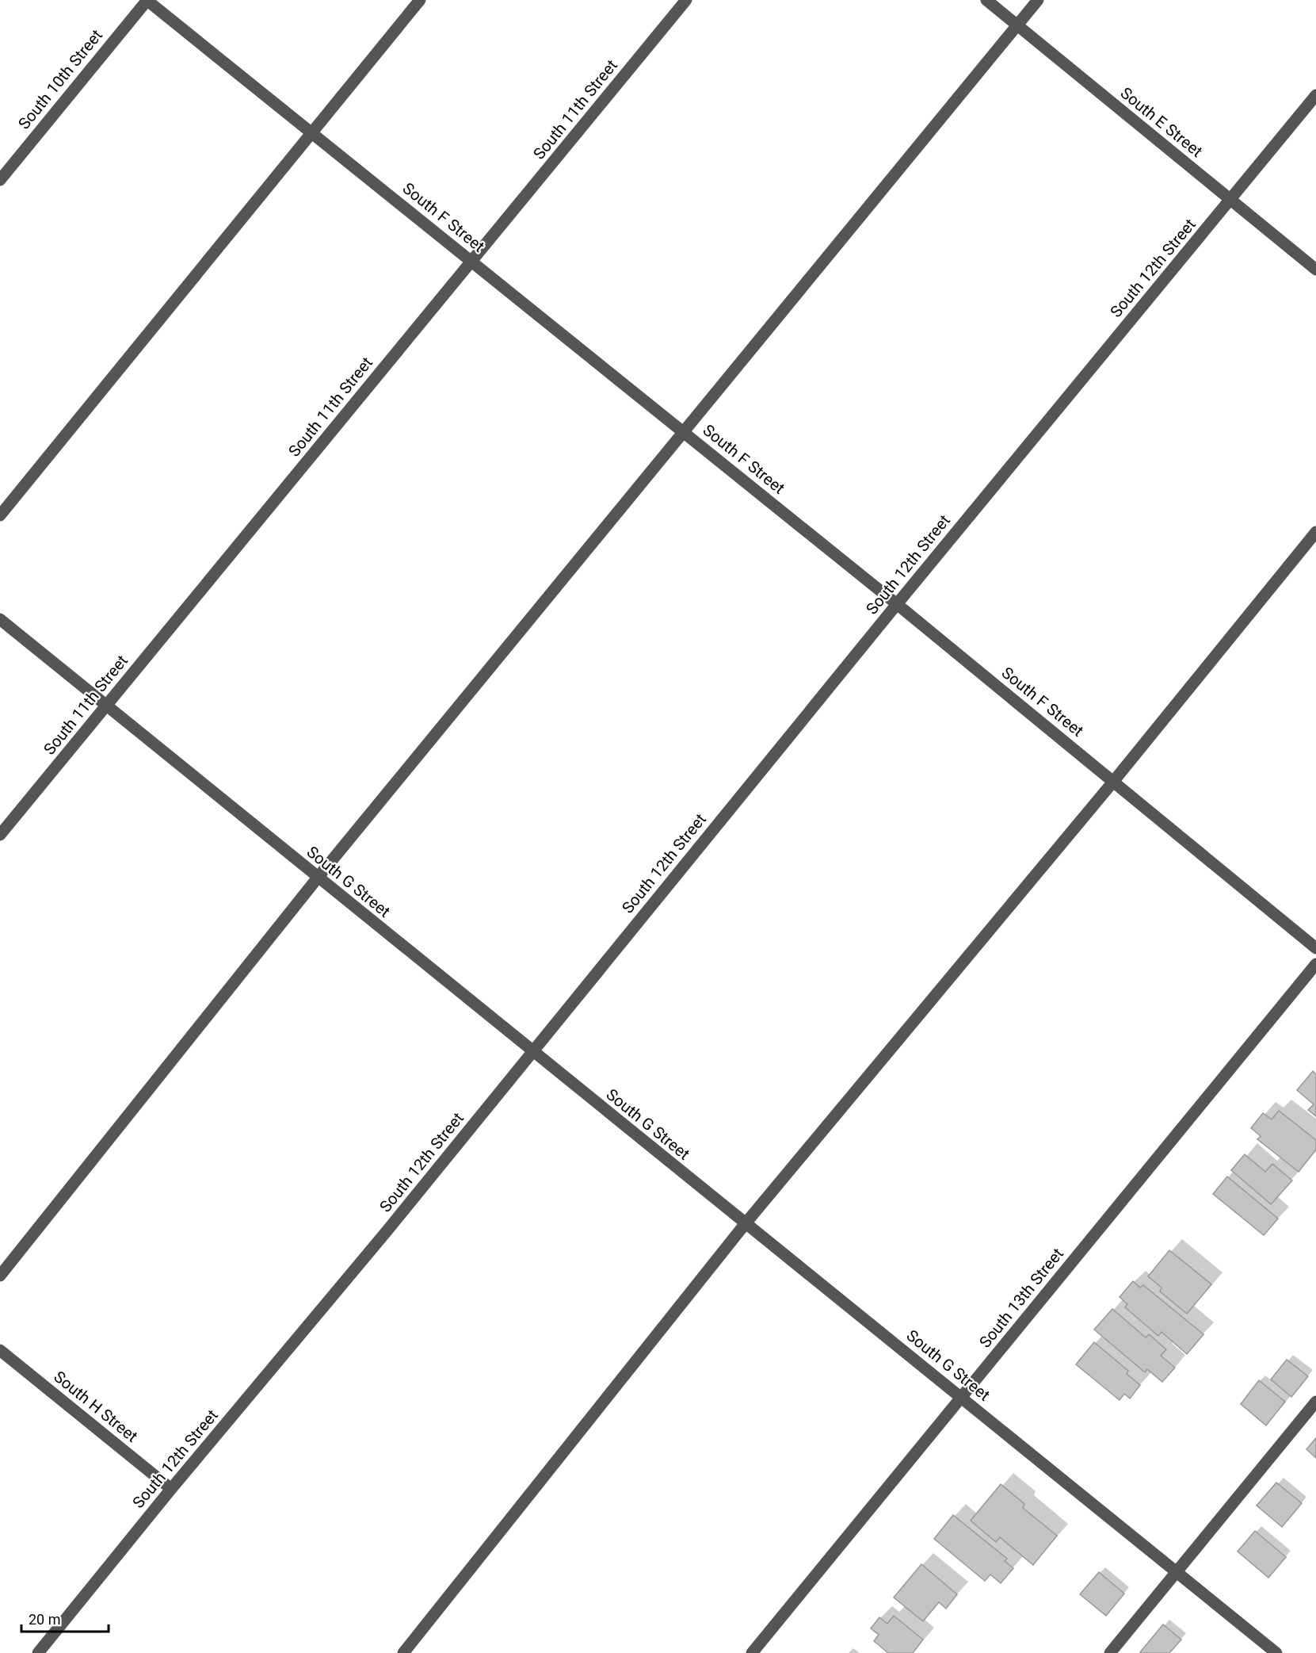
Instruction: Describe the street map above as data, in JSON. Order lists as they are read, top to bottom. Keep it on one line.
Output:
{"streets":{"street":["South 10th Street","South 11th Street","South E Street","South F Street","South 12th Street","South G Street","South 13th Street","South H Street"]},"crossings":[["South 10th Street","South F Street"],["South 11th Street","South F Street"],["South 11th Street","South G Street"],["South E Street","South 12th Street"],["South F Street","South 12th Street"],["South 12th Street","South G Street"],["South 12th Street","South H Street"],["South G Street","South 13th Street"]],"scale_bar":"20 m"}
